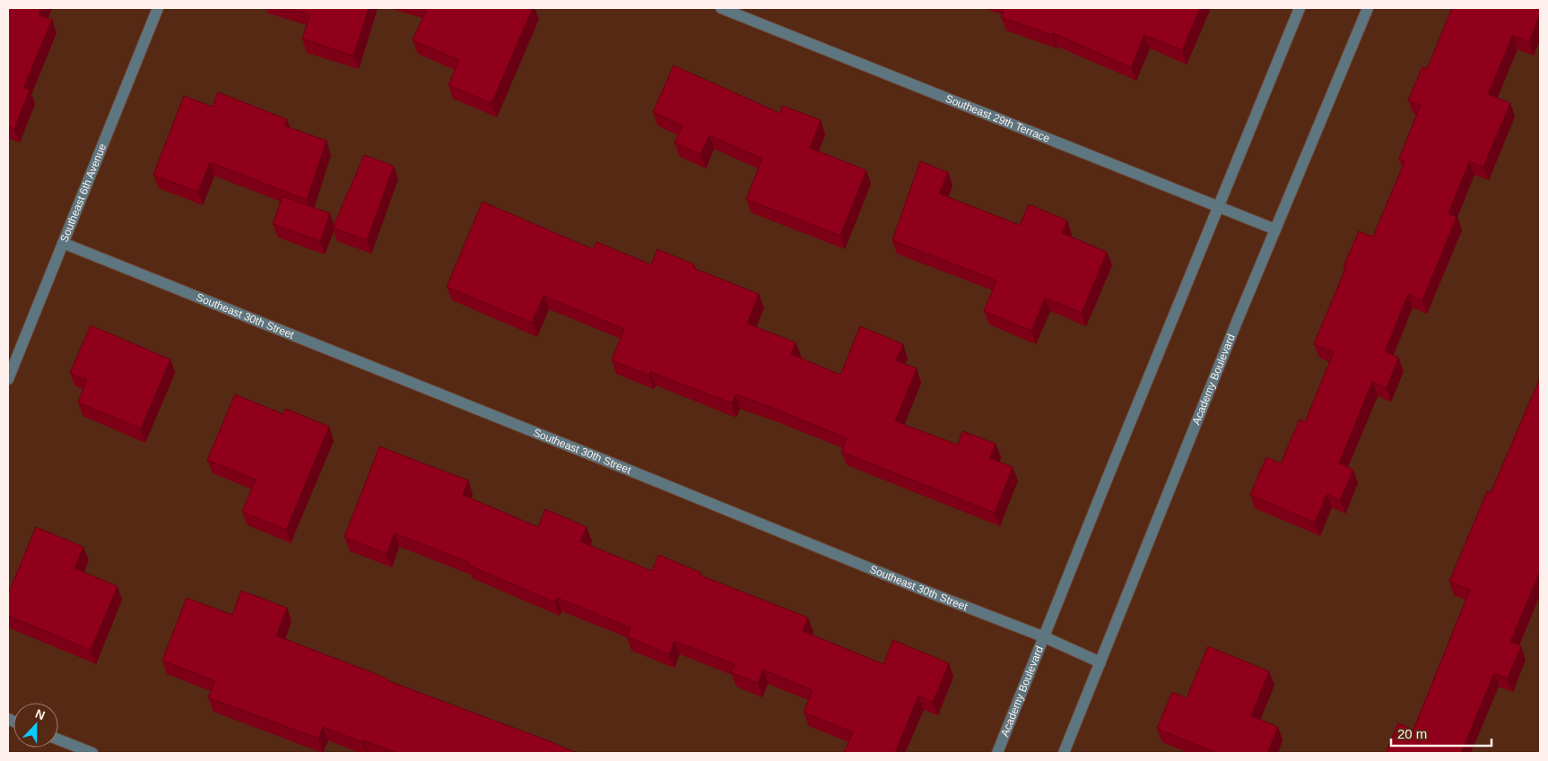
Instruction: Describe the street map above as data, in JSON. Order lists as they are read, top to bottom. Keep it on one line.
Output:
{"streets":{"street":["Southeast 29th Terrace","Southeast 6th Avenue","Southeast 30th Street","Academy Boulevard"]},"crossings":[["Southeast 29th Terrace","Academy Boulevard"],["Southeast 6th Avenue","Southeast 30th Street"],["Southeast 30th Street","Academy Boulevard"]],"scale_bar":"20 m","north":"top"}
